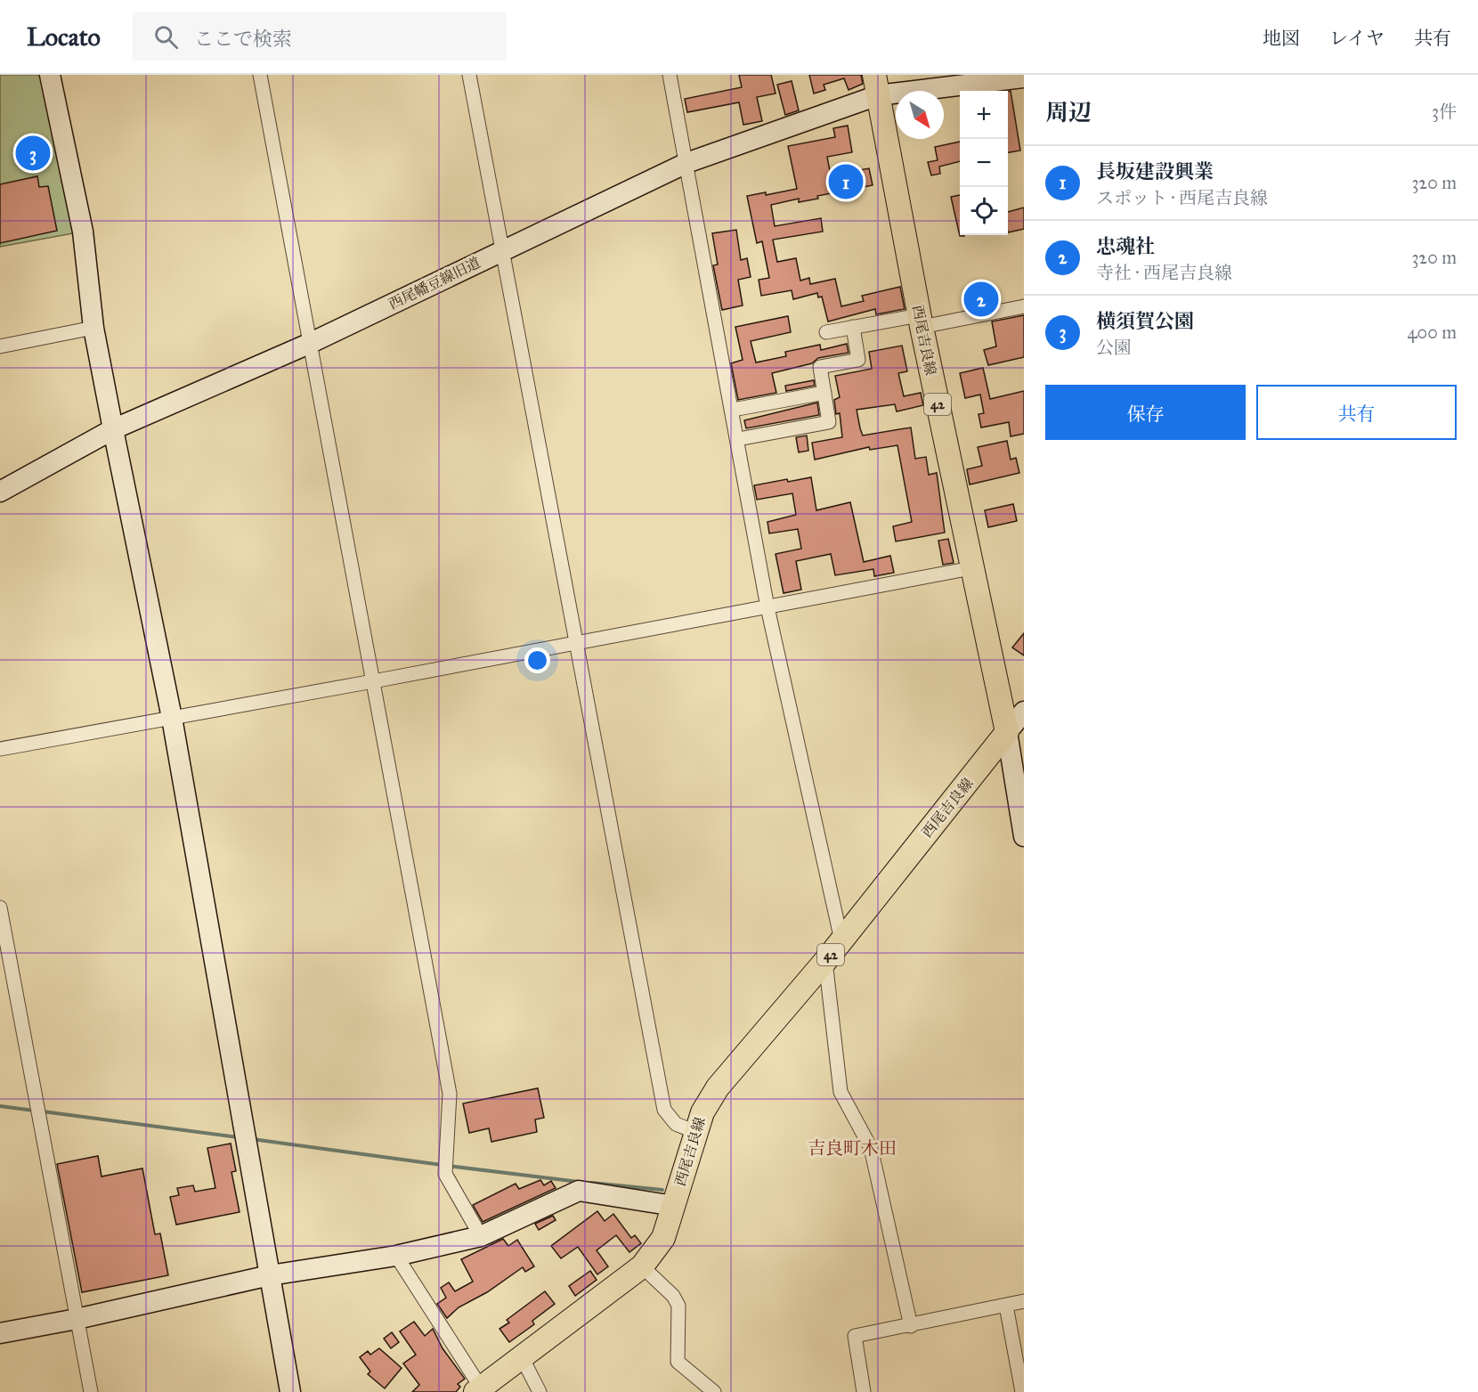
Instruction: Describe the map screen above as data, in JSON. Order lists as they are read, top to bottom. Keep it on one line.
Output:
{"streets":{"main road":["西尾吉良線","42"],"street":["西尾幡豆線旧道"]},"crossings":[["西尾幡豆線旧道","西尾吉良線"]],"districts":["吉良町木田"],"north":"bottom right","page":{"header":"Locato","search":"ここで検索","nav":["地図","レイヤ","共有"],"heading":["周辺","3件"],"map_buttons":["+","−"],"pins":["3","1","2"],"list":[{"mark":"1","name":"長坂建設興業","note":"スポット · 西尾吉良線","value":"320 m"},{"mark":"2","name":"忠魂社","note":"寺社 · 西尾吉良線","value":"320 m"},{"mark":"3","name":"横須賀公園","note":"公園","value":"400 m"}],"buttons":["保存","共有"]}}
